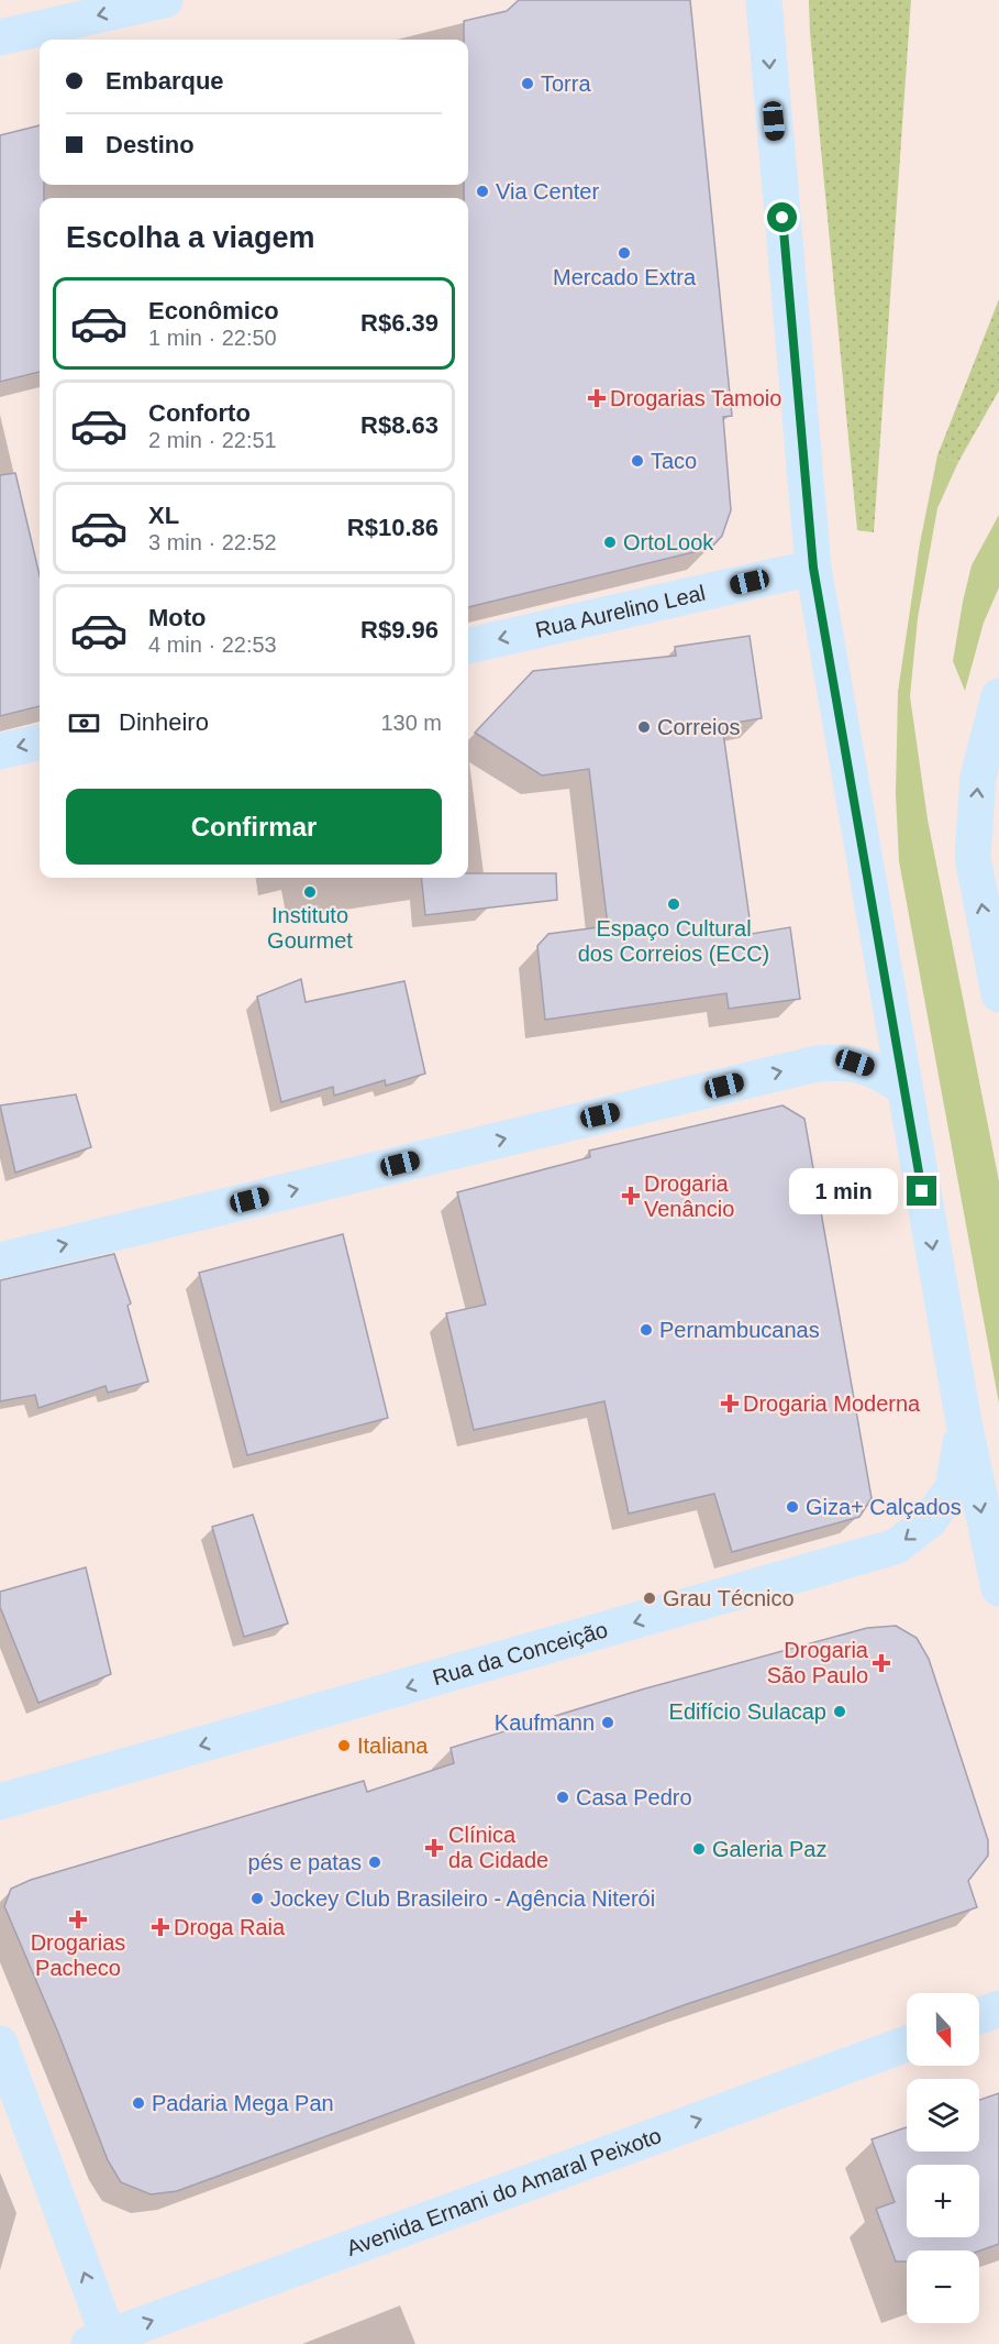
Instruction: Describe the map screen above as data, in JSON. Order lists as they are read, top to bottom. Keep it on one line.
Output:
{"streets":{"main road":["Rua Aurelino Leal","Rua da Conceição","Avenida Ernani do Amaral Peixoto"]},"one_way":["Rua Aurelino Leal","Rua da Conceição","Avenida Ernani do Amaral Peixoto"],"places":{"other":["Torra","Via Center","Mercado Extra","Taco","OrtoLook","Correios","Instituto Gourmet","Espaço Cultural dos Correios (ECC)","Pernambucanas","Giza+ Calçados","Grau Técnico","Edifício Sulacap","Kaufmann","Italiana","Casa Pedro","Galeria Paz","pés e patas","Jockey Club Brasileiro - Agência Niterói","Padaria Mega Pan"],"health":["Drogarias Tamoio","Drogaria Venâncio","Drogaria Moderna","Drogaria São Paulo","Clínica da Cidade","Drogarias Pacheco","Droga Raia"]},"north":"bottom","page":{"banner":["Embarque","Destino"],"heading":"Escolha a viagem","list":[{"name":"Econômico","note":"1 min · 22:50","value":"R$6.39"},{"name":"Conforto","note":"2 min · 22:51","value":"R$8.63"},{"name":"XL","note":"3 min · 22:52","value":"R$10.86"},{"name":"Moto","note":"4 min · 22:53","value":"R$9.96"}],"pay":["Dinheiro","130 m"],"buttons":"Confirmar","bubble":"1 min","map_buttons":["+","−"]}}
